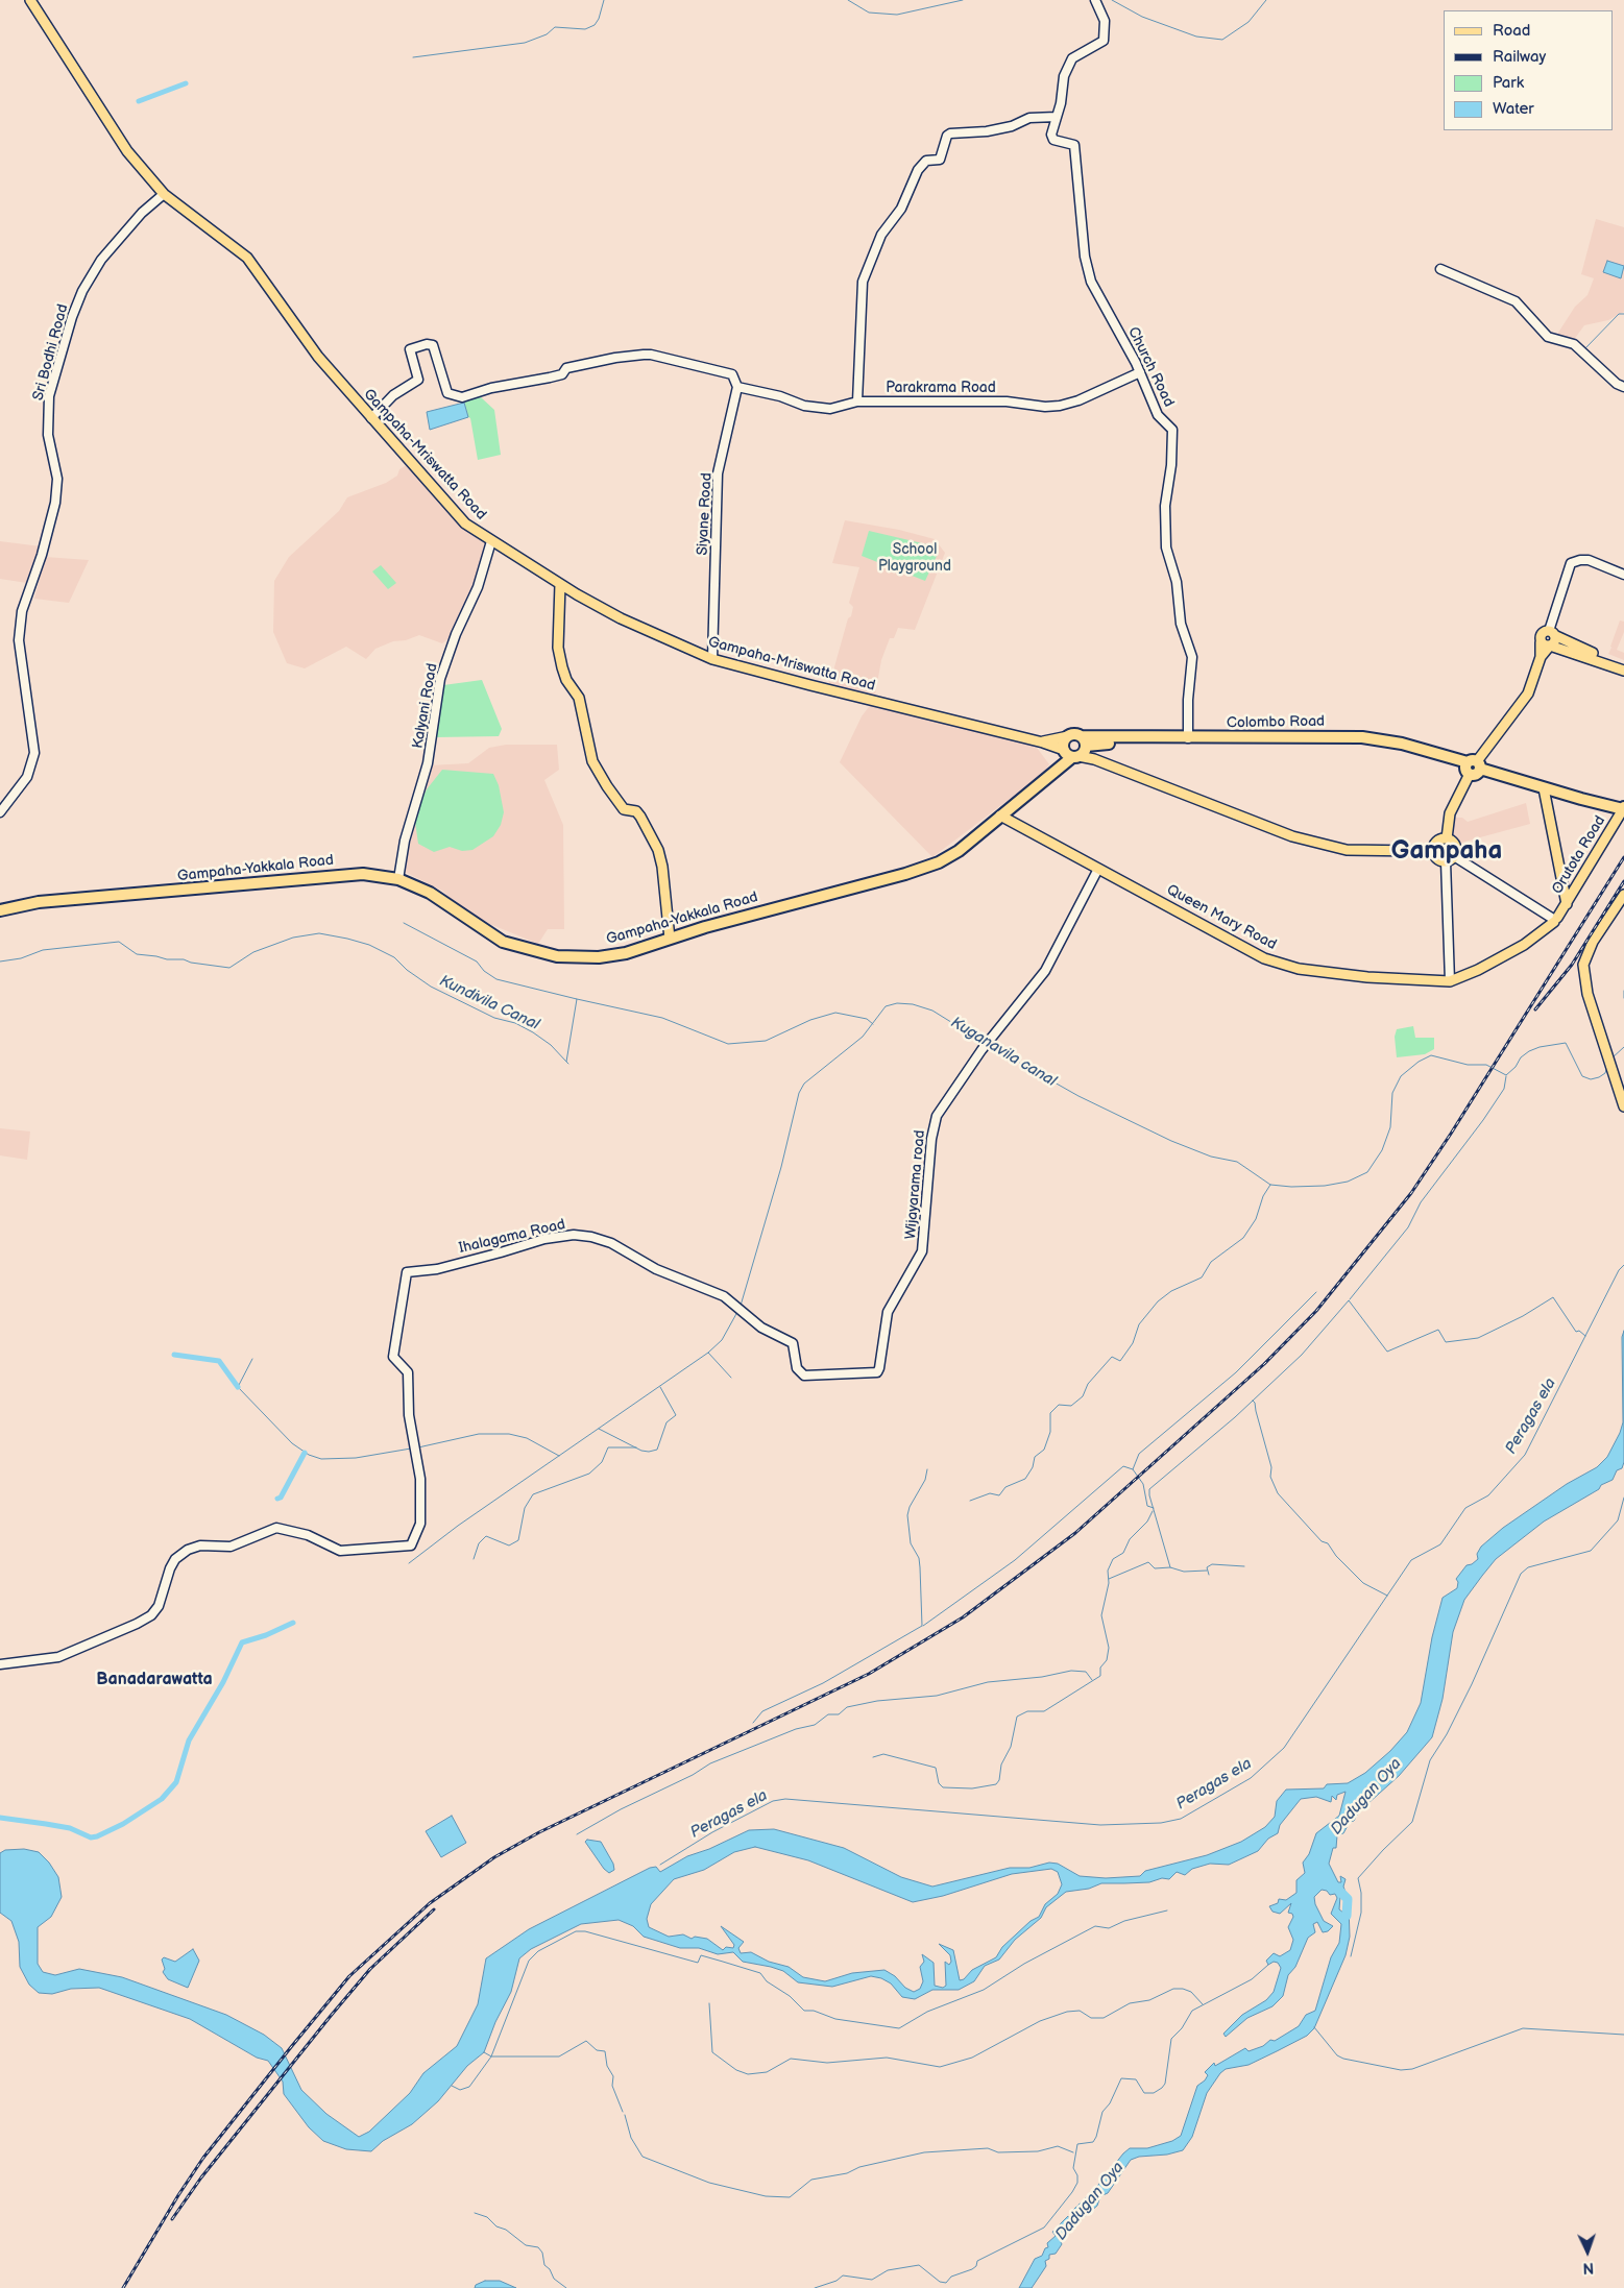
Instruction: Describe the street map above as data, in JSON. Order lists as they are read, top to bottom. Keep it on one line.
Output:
{"streets":{"highway":["Colombo Road","Gampaha-Yakkala Road"],"main road":["Gampaha-Mriswatta Road","Orutota Road","Queen Mary Road"],"street":["Sri Bodhi Road","Church Road","Parakrama Road","Siyane Road","Kalyani Road","Wijayarama road","Ihalagama Road"]},"crossings":[["Sri Bodhi Road","Gampaha-Mriswatta Road"],["Church Road","Parakrama Road"],["Church Road","Colombo Road"],["Parakrama Road","Siyane Road"],["Gampaha-Mriswatta Road","Siyane Road"],["Gampaha-Mriswatta Road","Kalyani Road"],["Gampaha-Mriswatta Road","Colombo Road"],["Gampaha-Mriswatta Road","Gampaha-Yakkala Road"],["Kalyani Road","Gampaha-Yakkala Road"],["Colombo Road","Orutota Road"],["Colombo Road","Gampaha-Yakkala Road"],["Orutota Road","Queen Mary Road"],["Gampaha-Yakkala Road","Queen Mary Road"],["Queen Mary Road","Wijayarama road"],["Wijayarama road","Ihalagama Road"]],"districts":["Gampaha","Banadarawatta"],"water":["Kundivila Canal","Kuganavila canal","Peragas ela","Dadugan Oya"],"parks":["School Playground"],"legend":["Road","Railway","Park","Water"],"north":"bottom"}
